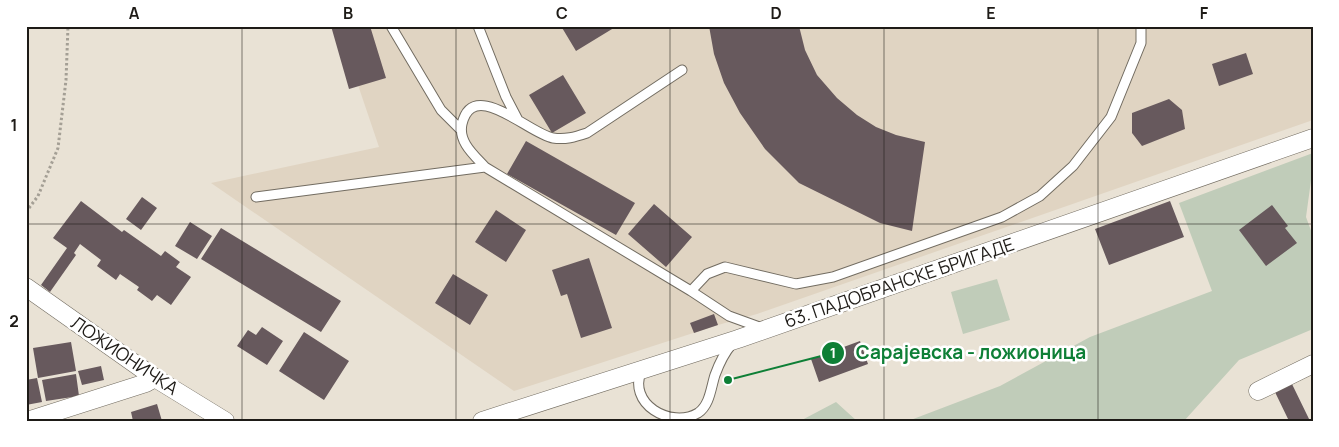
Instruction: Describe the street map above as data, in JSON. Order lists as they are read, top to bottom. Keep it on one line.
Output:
{"streets":{"street":["63. ПАДОБРАНСКЕ БРИГАДЕ","ЛОЖИОНИЧКА"]},"places":["Сарајевска - ложионица"],"grid":{"columns":["A","B","C","D","E","F"],"rows":["1","2"]}}
